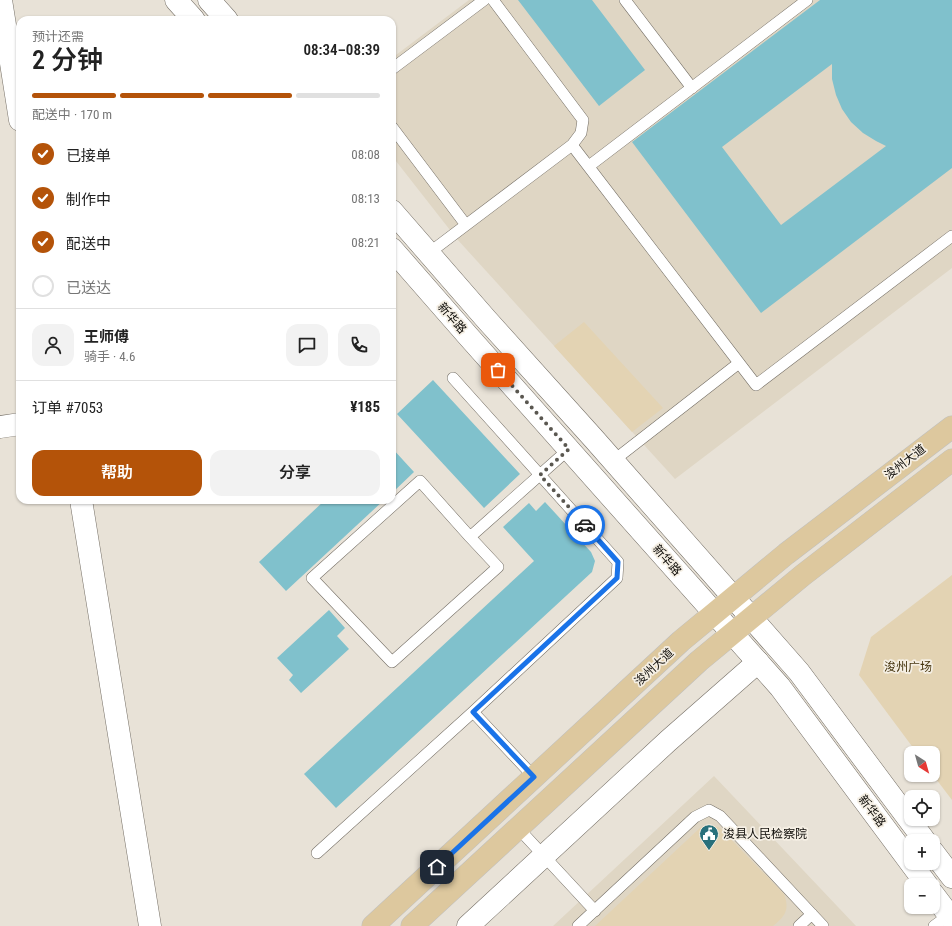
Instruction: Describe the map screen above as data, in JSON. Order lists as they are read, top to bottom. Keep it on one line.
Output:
{"streets":{"main road":["新华路","浚州大道"]},"crossings":[["新华路","浚州大道"]],"parks":["浚州广场"],"places":{"public building":["浚县人民检察院"]},"north":"bottom right","page":{"heading":["2 分钟","预计还需","08:34–08:39"],"panel":["王师傅","骑手 · 4.6","订单 #7053","¥185"],"bar":"配送中 · 170 m","list":[["已接单","08:08"],["制作中","08:13"],["配送中","08:21"],"已送达"],"buttons":["帮助","分享"],"map_buttons":["+","−"]}}
